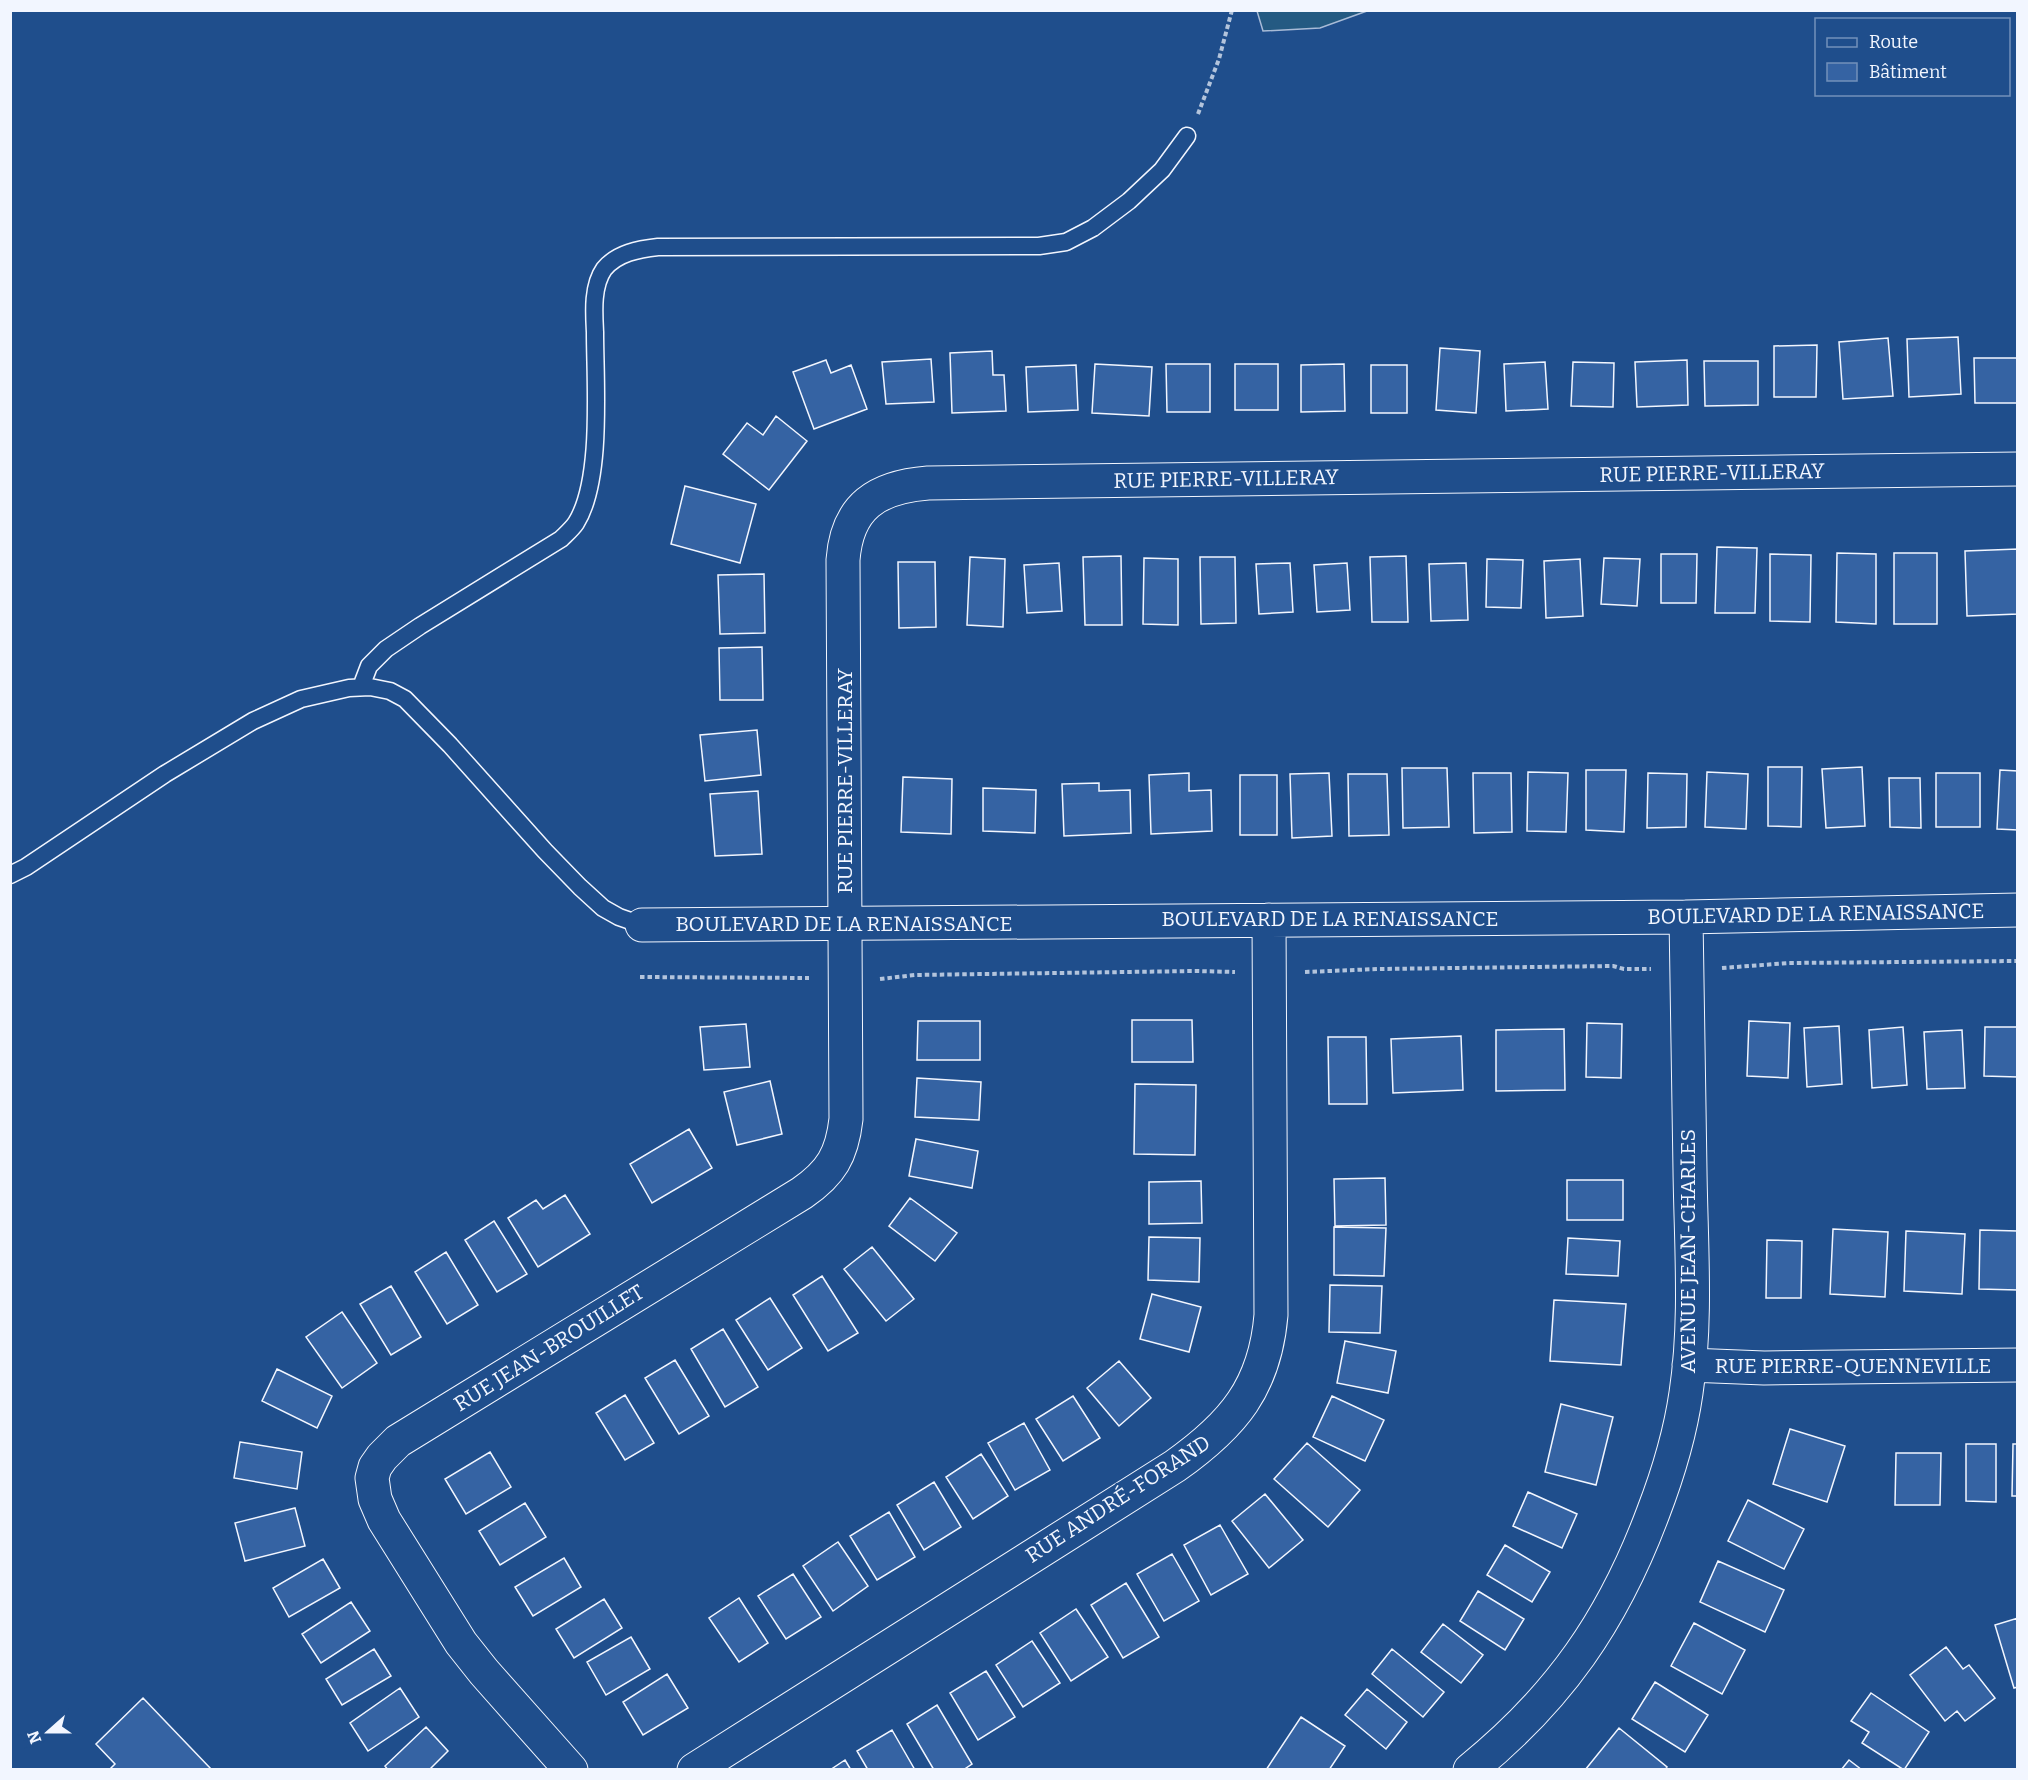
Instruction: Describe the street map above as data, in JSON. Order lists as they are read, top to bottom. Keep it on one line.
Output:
{"streets":{"street":["RUE PIERRE-VILLERAY","BOULEVARD DE LA RENAISSANCE","AVENUE JEAN-CHARLES","RUE JEAN-BROUILLET","RUE PIERRE-QUENNEVILLE","RUE ANDRÉ-FORAND"]},"crossings":[["RUE PIERRE-VILLERAY","BOULEVARD DE LA RENAISSANCE"],["RUE PIERRE-VILLERAY","RUE JEAN-BROUILLET"],["BOULEVARD DE LA RENAISSANCE","AVENUE JEAN-CHARLES"],["BOULEVARD DE LA RENAISSANCE","RUE JEAN-BROUILLET"],["BOULEVARD DE LA RENAISSANCE","RUE ANDRÉ-FORAND"],["AVENUE JEAN-CHARLES","RUE PIERRE-QUENNEVILLE"]],"legend":["Route","Bâtiment"],"north":"left"}
